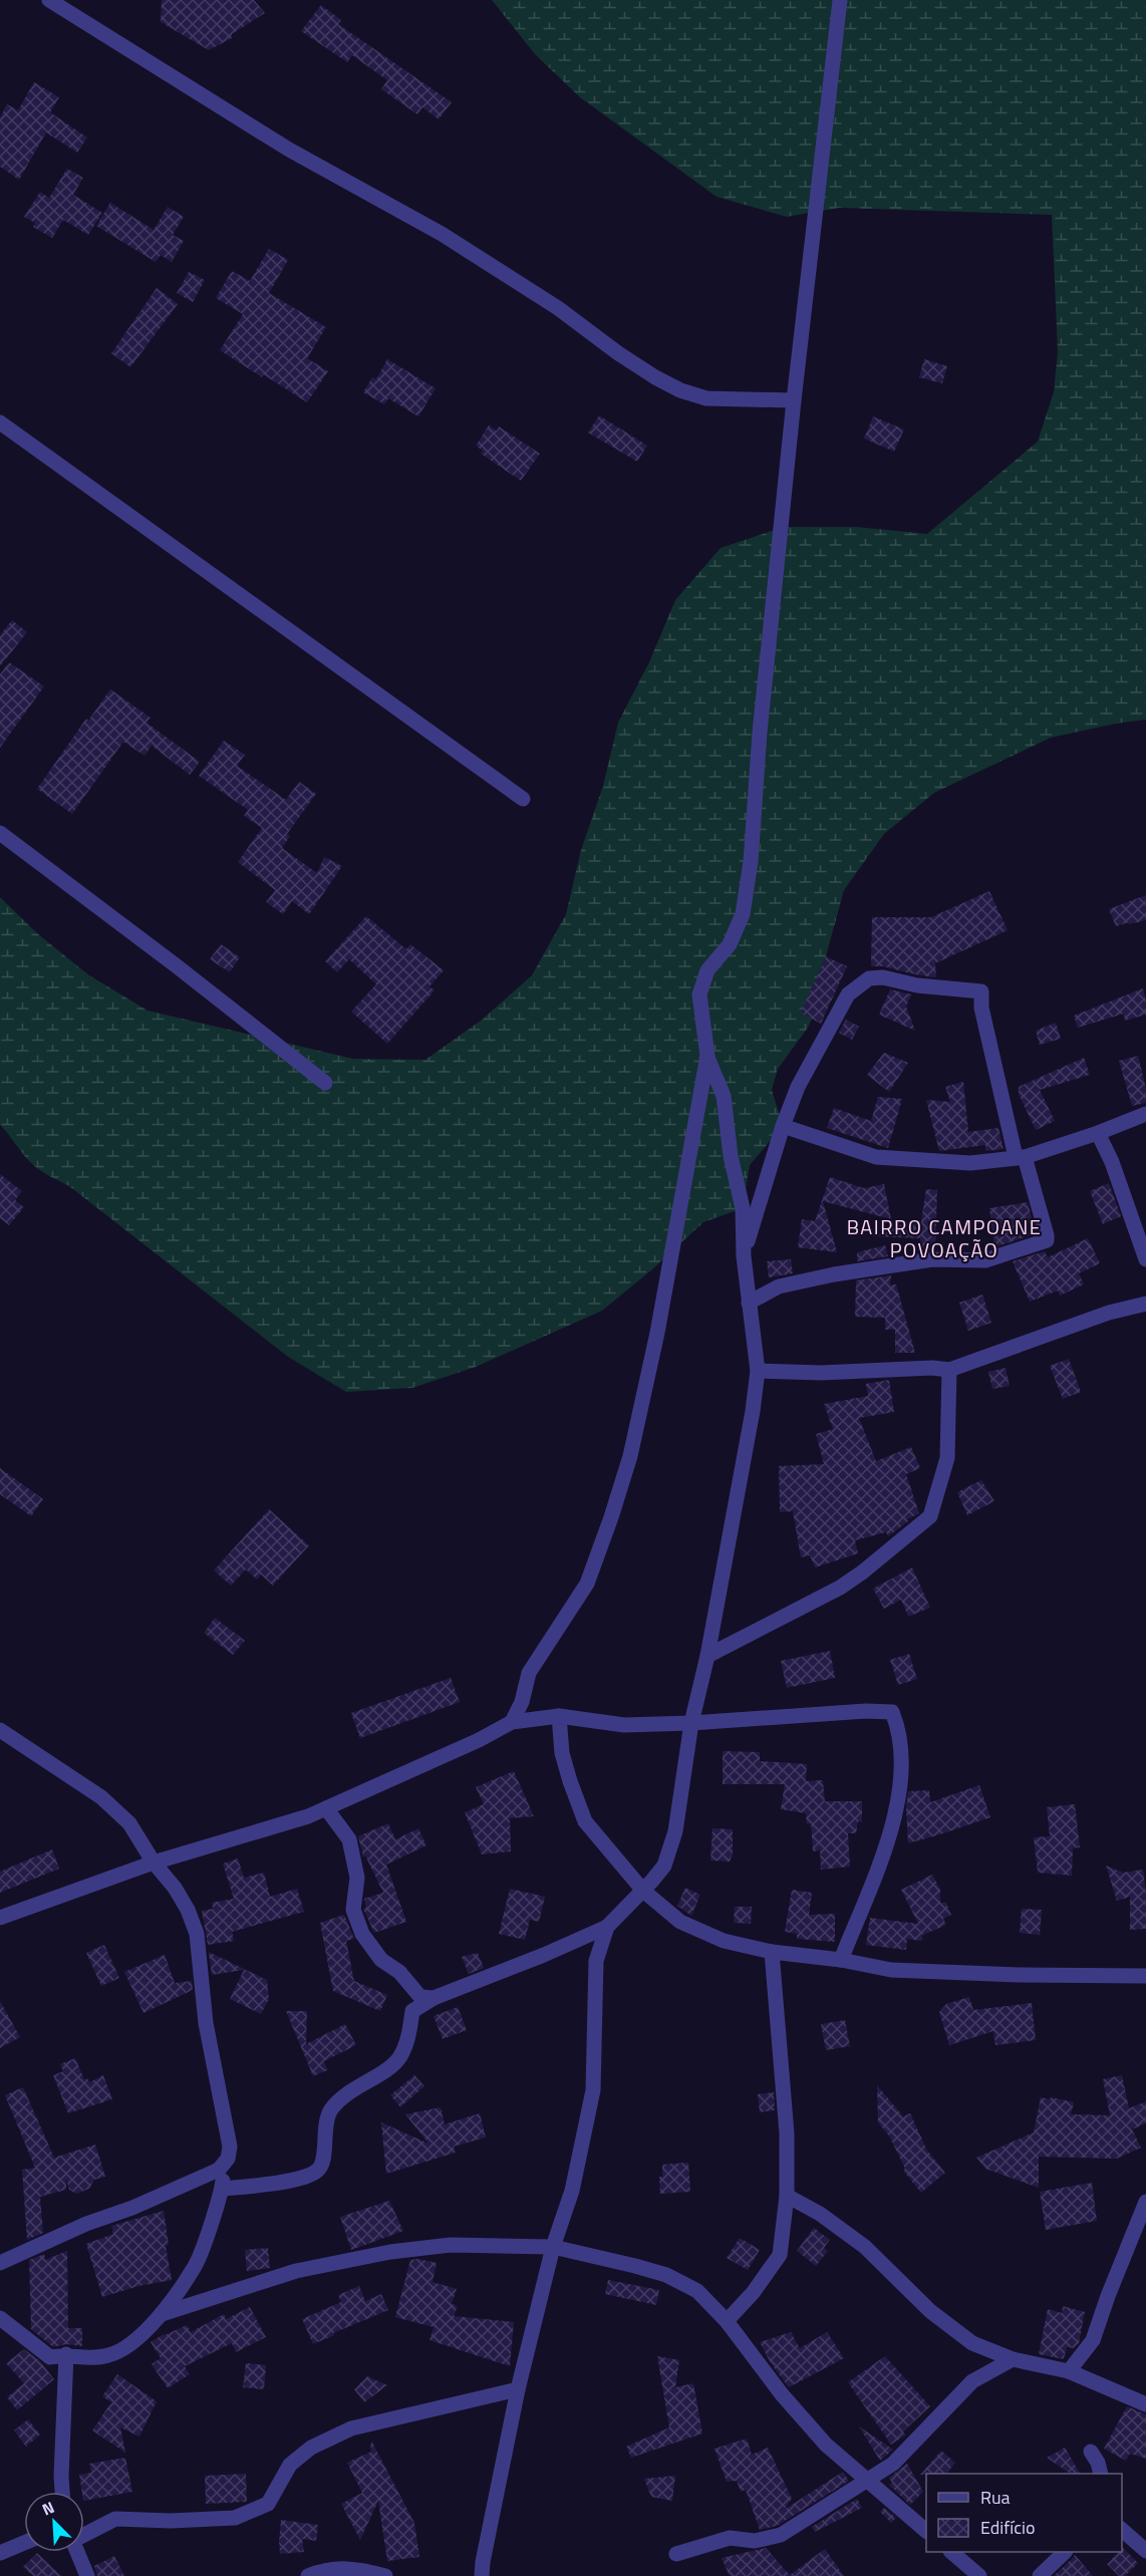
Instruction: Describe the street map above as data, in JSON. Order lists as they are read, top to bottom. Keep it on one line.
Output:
{"districts":["BAIRRO CAMPOANE POVOAÇÃO"],"legend":["Rua","Edifício"],"north":"top left"}
